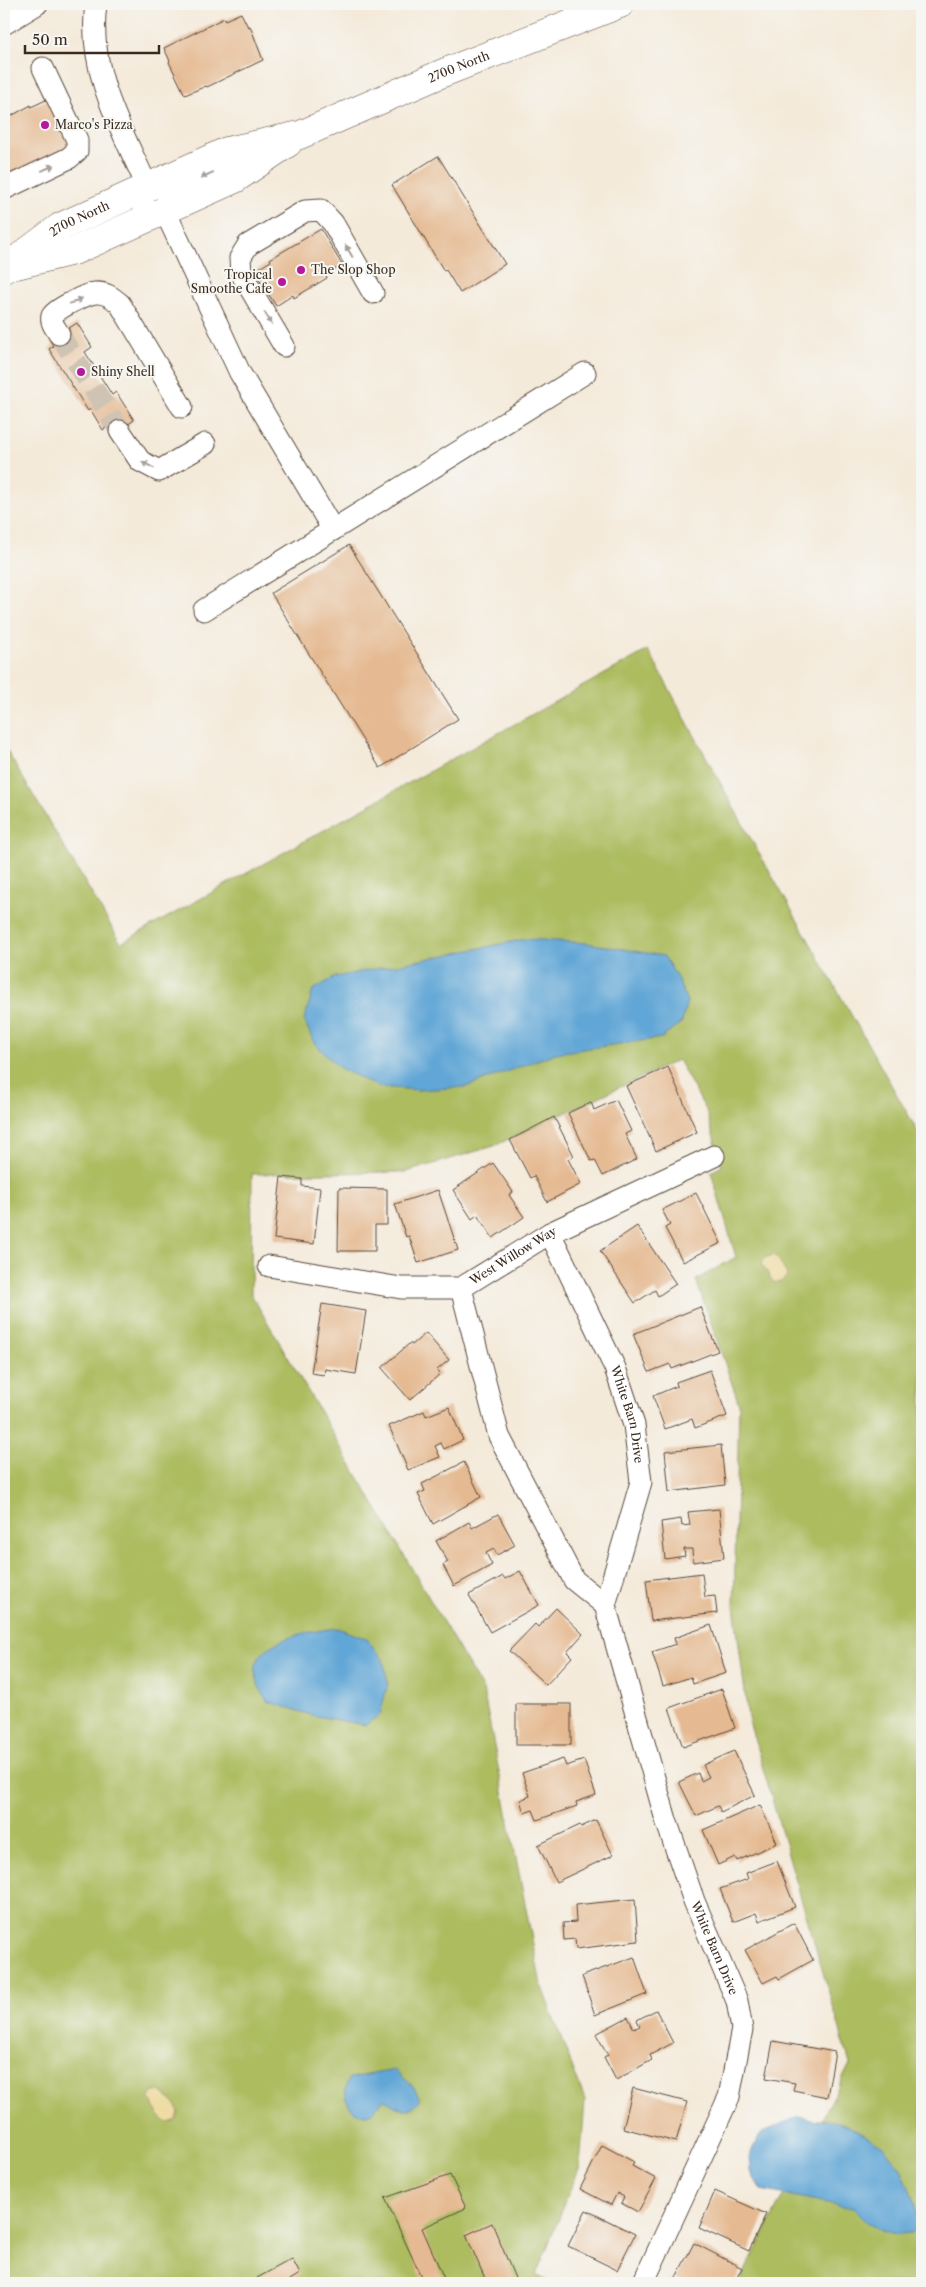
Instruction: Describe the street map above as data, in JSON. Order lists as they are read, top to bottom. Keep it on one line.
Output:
{"streets":{"main road":["2700 North"],"street":["West Willow Way","White Barn Drive"]},"crossings":[["West Willow Way","White Barn Drive"]],"places":["Marco's Pizza","The Slop Shop","Tropical Smoothe Cafe","Shiny Shell"],"scale_bar":"50 m"}
